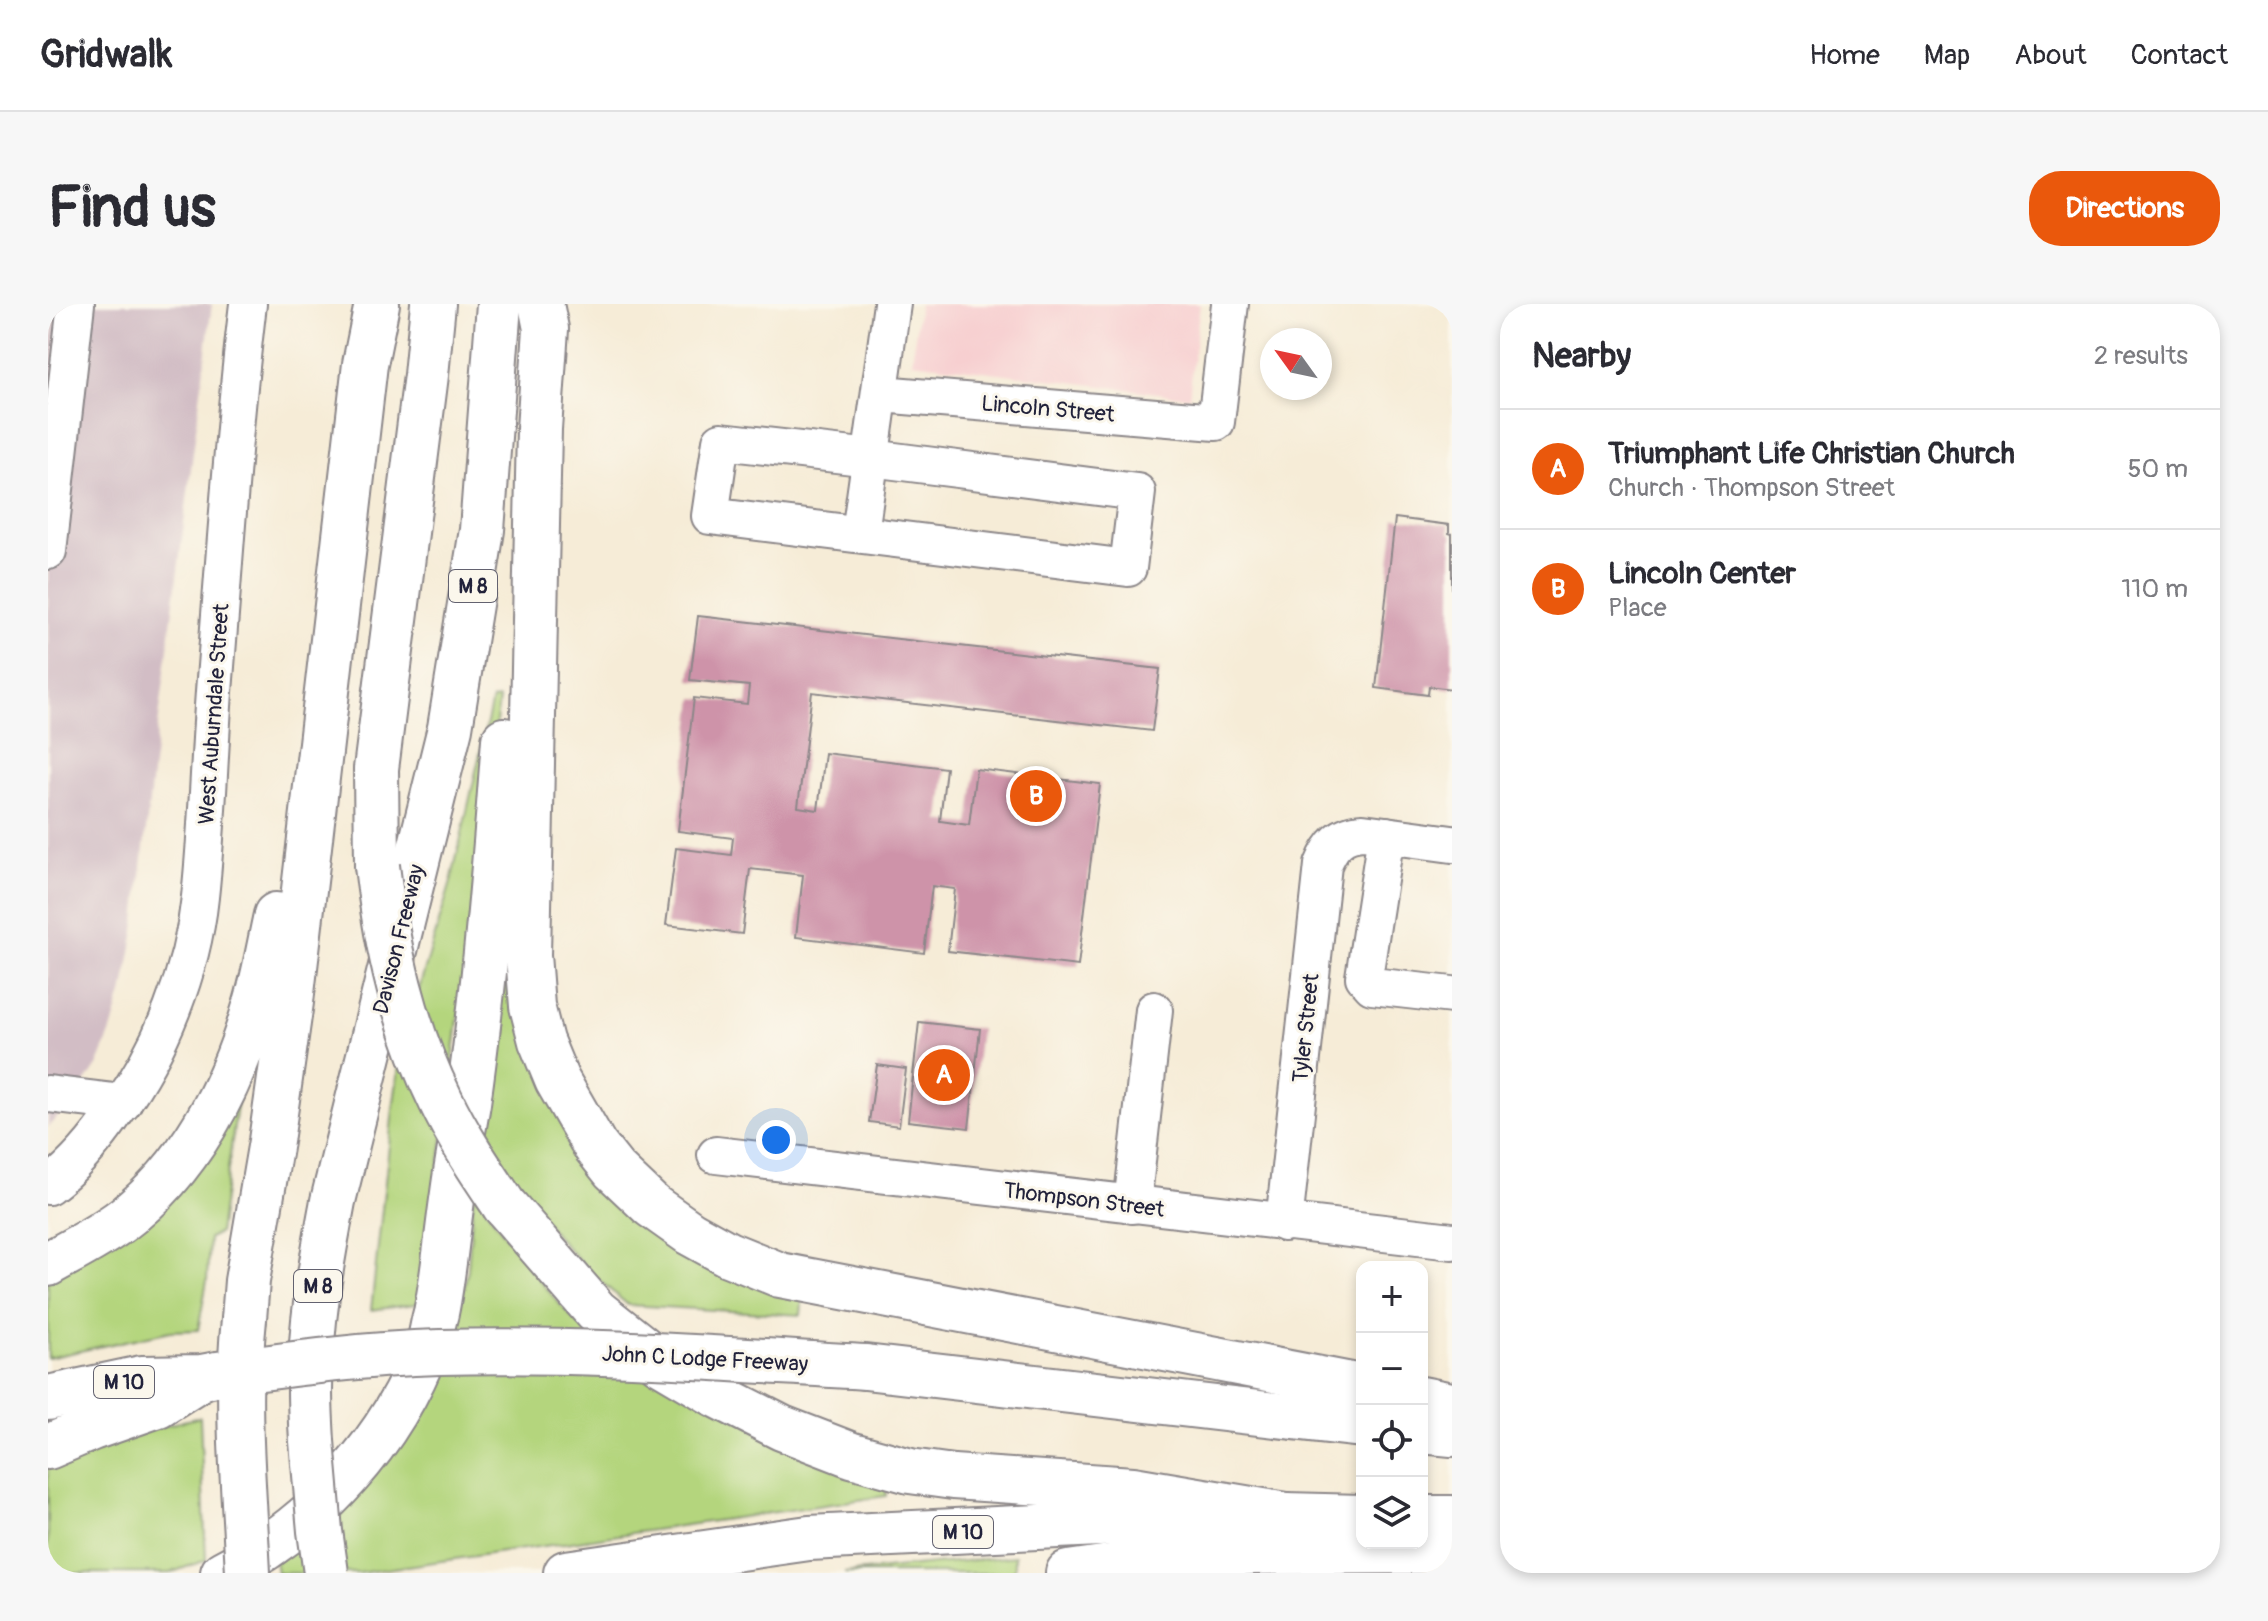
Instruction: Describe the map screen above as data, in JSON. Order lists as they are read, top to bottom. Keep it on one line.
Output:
{"streets":{"highway":["M 8","Davison Freeway","John C Lodge Freeway","M 10"],"street":["Lincoln Street","West Auburndale Street","Tyler Street","Thompson Street"]},"crossings":[["Tyler Street","Thompson Street"]],"north":"top left","page":{"header":"Gridwalk","nav":["Home","Map","About","Contact"],"buttons":"Directions","title":"Find us","heading":["Nearby","2 results"],"list":[{"mark":"A","name":"Triumphant Life Christian Church","note":"Church · Thompson Street","value":"50 m"},{"mark":"B","name":"Lincoln Center","note":"Place","value":"110 m"}],"pins":["B","A"],"map_buttons":["+","−"]}}
